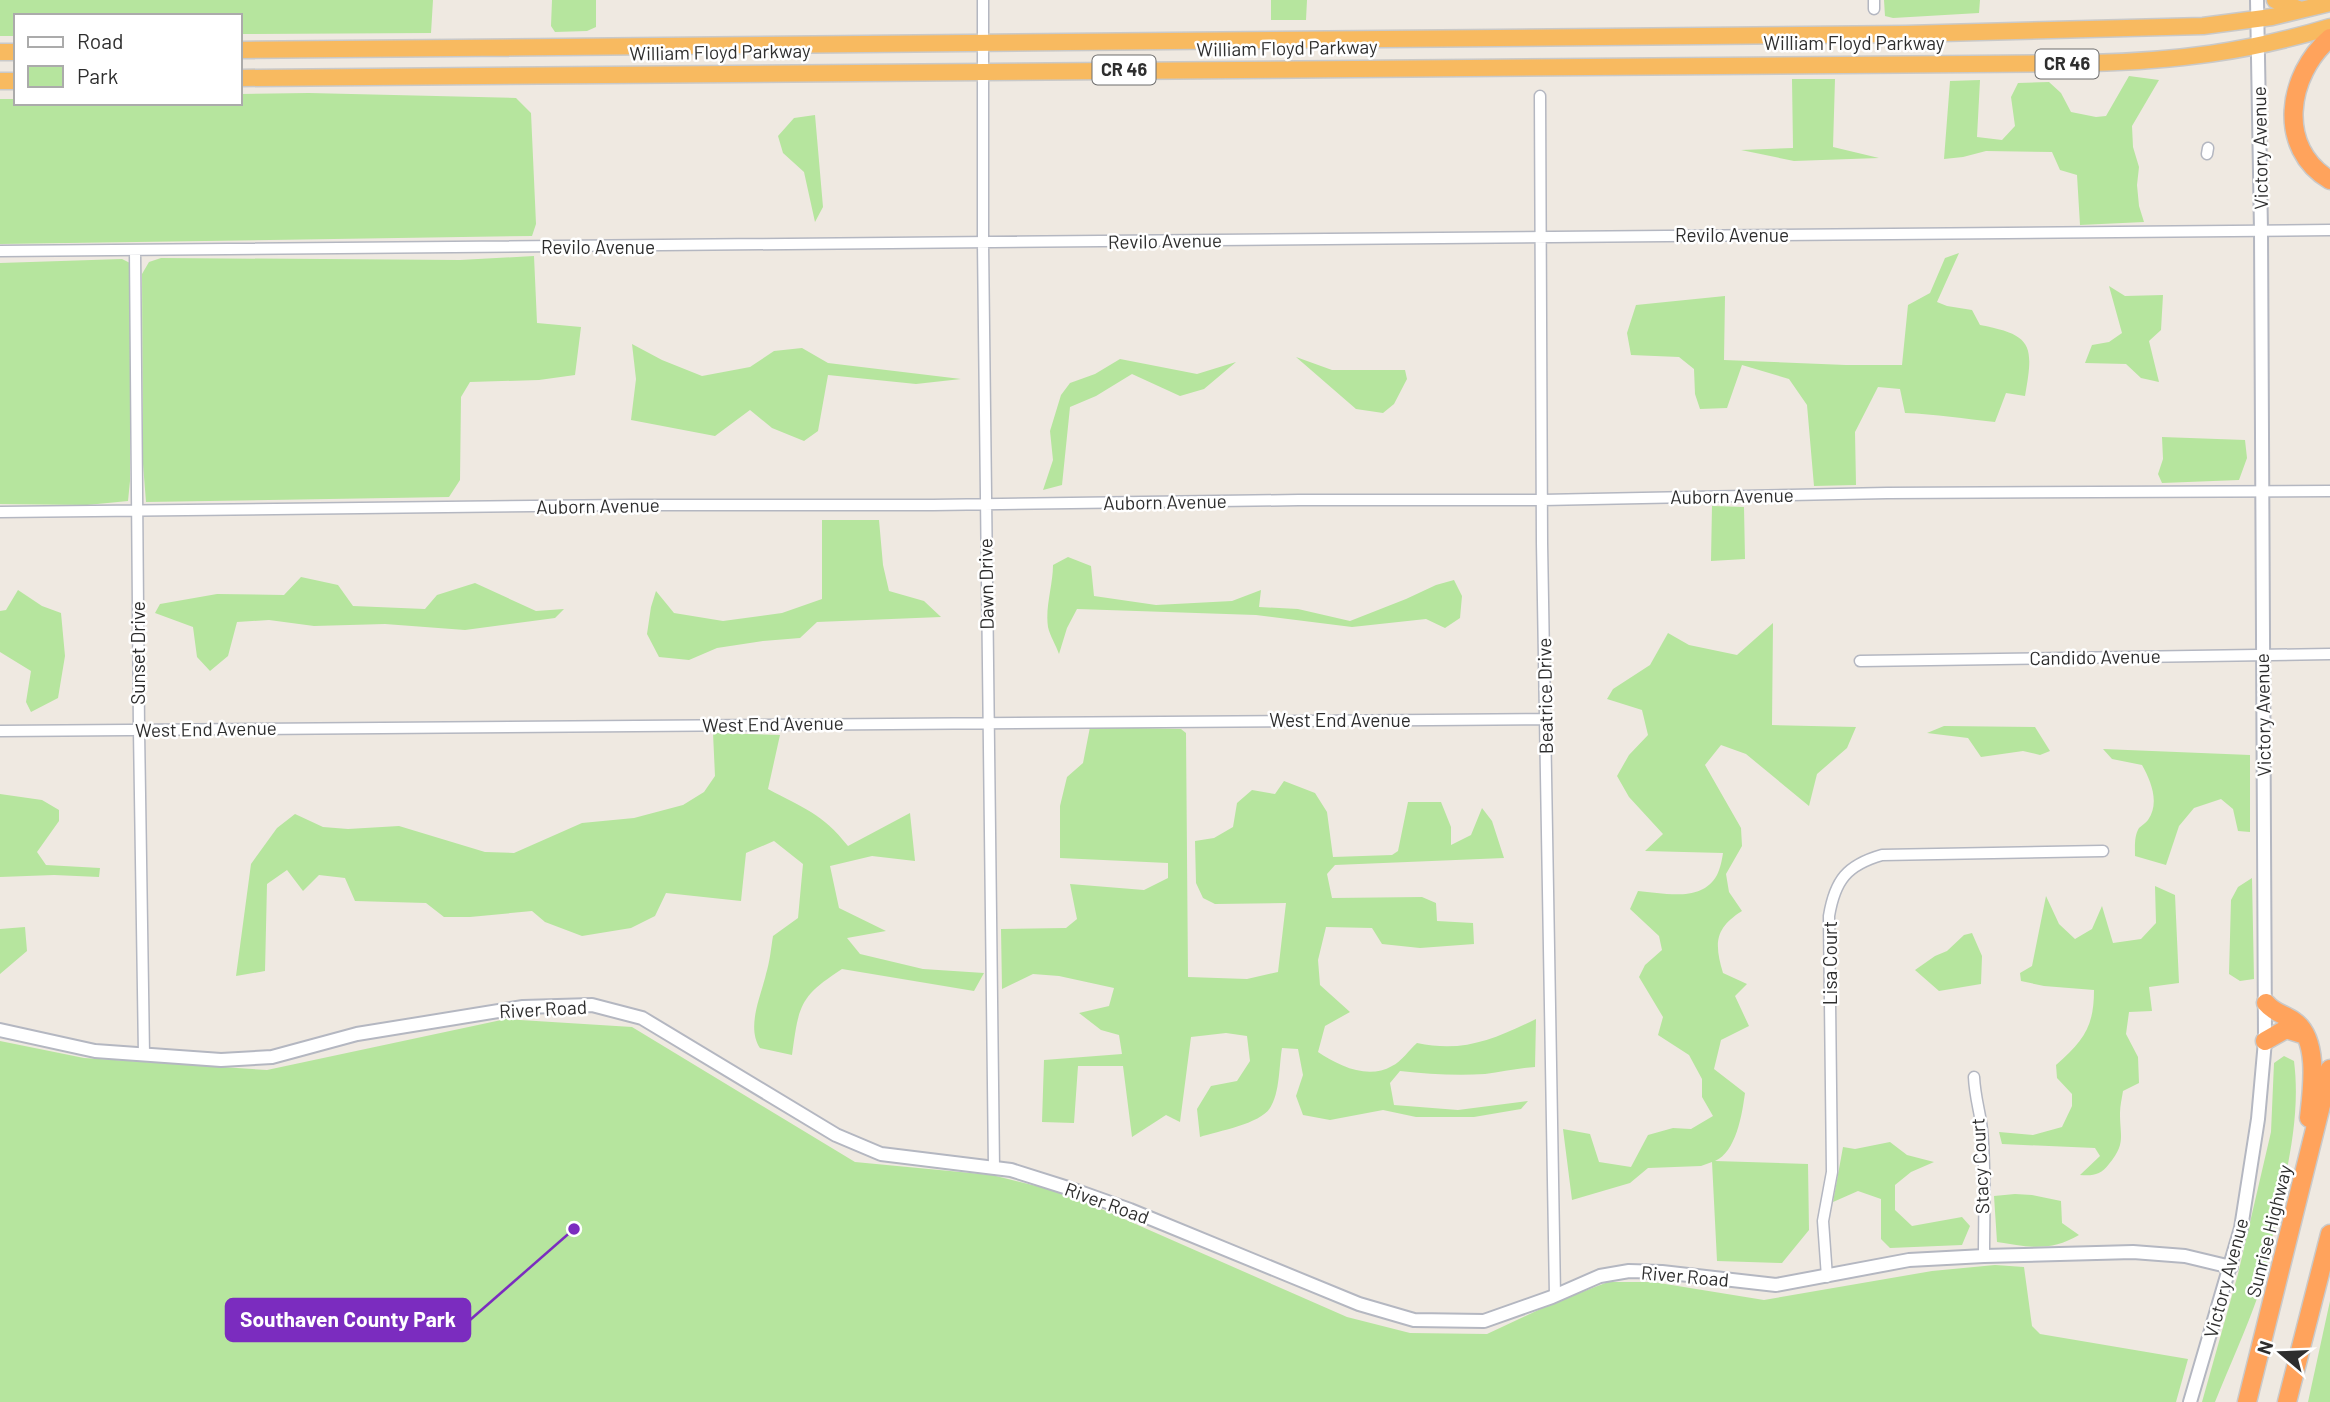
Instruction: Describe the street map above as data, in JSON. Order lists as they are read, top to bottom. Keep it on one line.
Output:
{"streets":{"highway":["William Floyd Parkway","CR 46","Sunrise Highway"],"street":["Victory Avenue","Revilo Avenue","Auborn Avenue","Dawn Drive","Sunset Drive","Candido Avenue","Beatrice Drive","West End Avenue","Lisa Court","River Road","Stacy Court"]},"crossings":[["William Floyd Parkway","Victory Avenue"],["William Floyd Parkway","Dawn Drive"],["Victory Avenue","Revilo Avenue"],["Victory Avenue","Auborn Avenue"],["Victory Avenue","Candido Avenue"],["Victory Avenue","River Road"],["Revilo Avenue","Dawn Drive"],["Revilo Avenue","Sunset Drive"],["Revilo Avenue","Beatrice Drive"],["Auborn Avenue","Dawn Drive"],["Auborn Avenue","Sunset Drive"],["Auborn Avenue","Beatrice Drive"],["Dawn Drive","West End Avenue"],["Dawn Drive","River Road"],["Sunset Drive","West End Avenue"],["Sunset Drive","River Road"],["Beatrice Drive","West End Avenue"],["Beatrice Drive","River Road"],["Lisa Court","River Road"],["River Road","Stacy Court"]],"places":["Southaven County Park"],"legend":["Road","Park"],"north":"left"}
